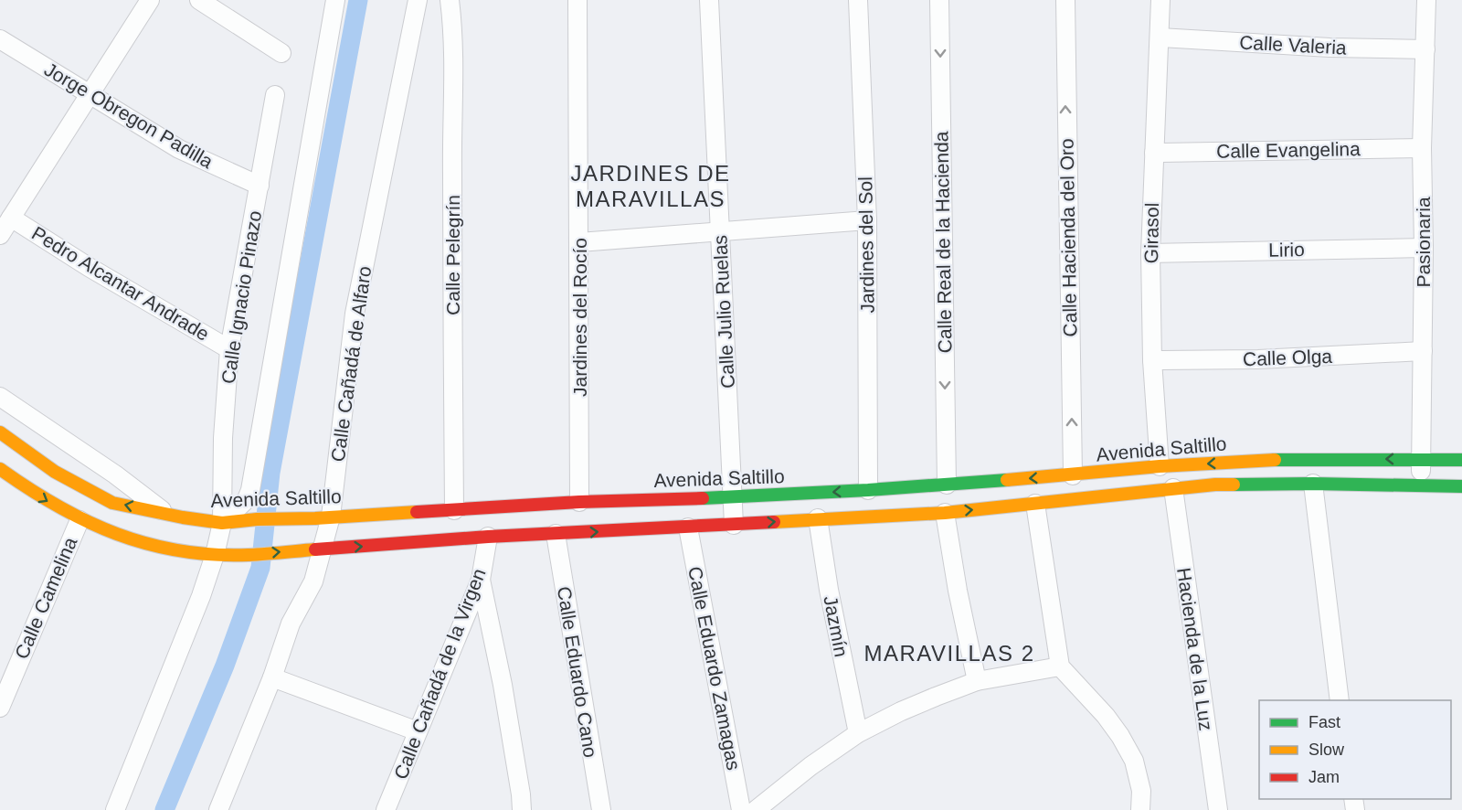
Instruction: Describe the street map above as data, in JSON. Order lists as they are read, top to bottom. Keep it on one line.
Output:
{"streets":{"street":["Calle Valeria","Jorge Obregon Padilla","Calle Evangelina","Girasol","Calle Hacienda del Oro","Calle Real de la Hacienda","Pasionaria","Jardines del Sol","Lirio","Calle Pelegrín","Pedro Alcantar Andrade","Calle Ignacio Pinazo","Calle Julio Ruelas","Jardines del Rocío","Calle Olga","Calle Cañadá de Alfaro","Avenida Saltillo","Calle Camelina","Jazmín","Hacienda de la Luz","Calle Eduardo Zamagas","Calle Eduardo Cano","Calle Cañadá de la Virgen"]},"crossings":[["Calle Valeria","Girasol"],["Calle Valeria","Pasionaria"],["Jorge Obregon Padilla","Calle Ignacio Pinazo"],["Calle Evangelina","Girasol"],["Calle Evangelina","Pasionaria"],["Girasol","Lirio"],["Girasol","Calle Olga"],["Girasol","Avenida Saltillo"],["Calle Hacienda del Oro","Avenida Saltillo"],["Calle Real de la Hacienda","Avenida Saltillo"],["Pasionaria","Lirio"],["Pasionaria","Calle Olga"],["Pasionaria","Avenida Saltillo"],["Jardines del Sol","Avenida Saltillo"],["Calle Pelegrín","Avenida Saltillo"],["Pedro Alcantar Andrade","Calle Ignacio Pinazo"],["Calle Ignacio Pinazo","Avenida Saltillo"],["Calle Julio Ruelas","Avenida Saltillo"],["Jardines del Rocío","Avenida Saltillo"],["Calle Cañadá de Alfaro","Avenida Saltillo"]],"one_way":["Calle Hacienda del Oro","Calle Real de la Hacienda"],"districts":["JARDINES DE MARAVILLAS","MARAVILLAS 2"],"legend":["Fast","Slow","Jam"]}
